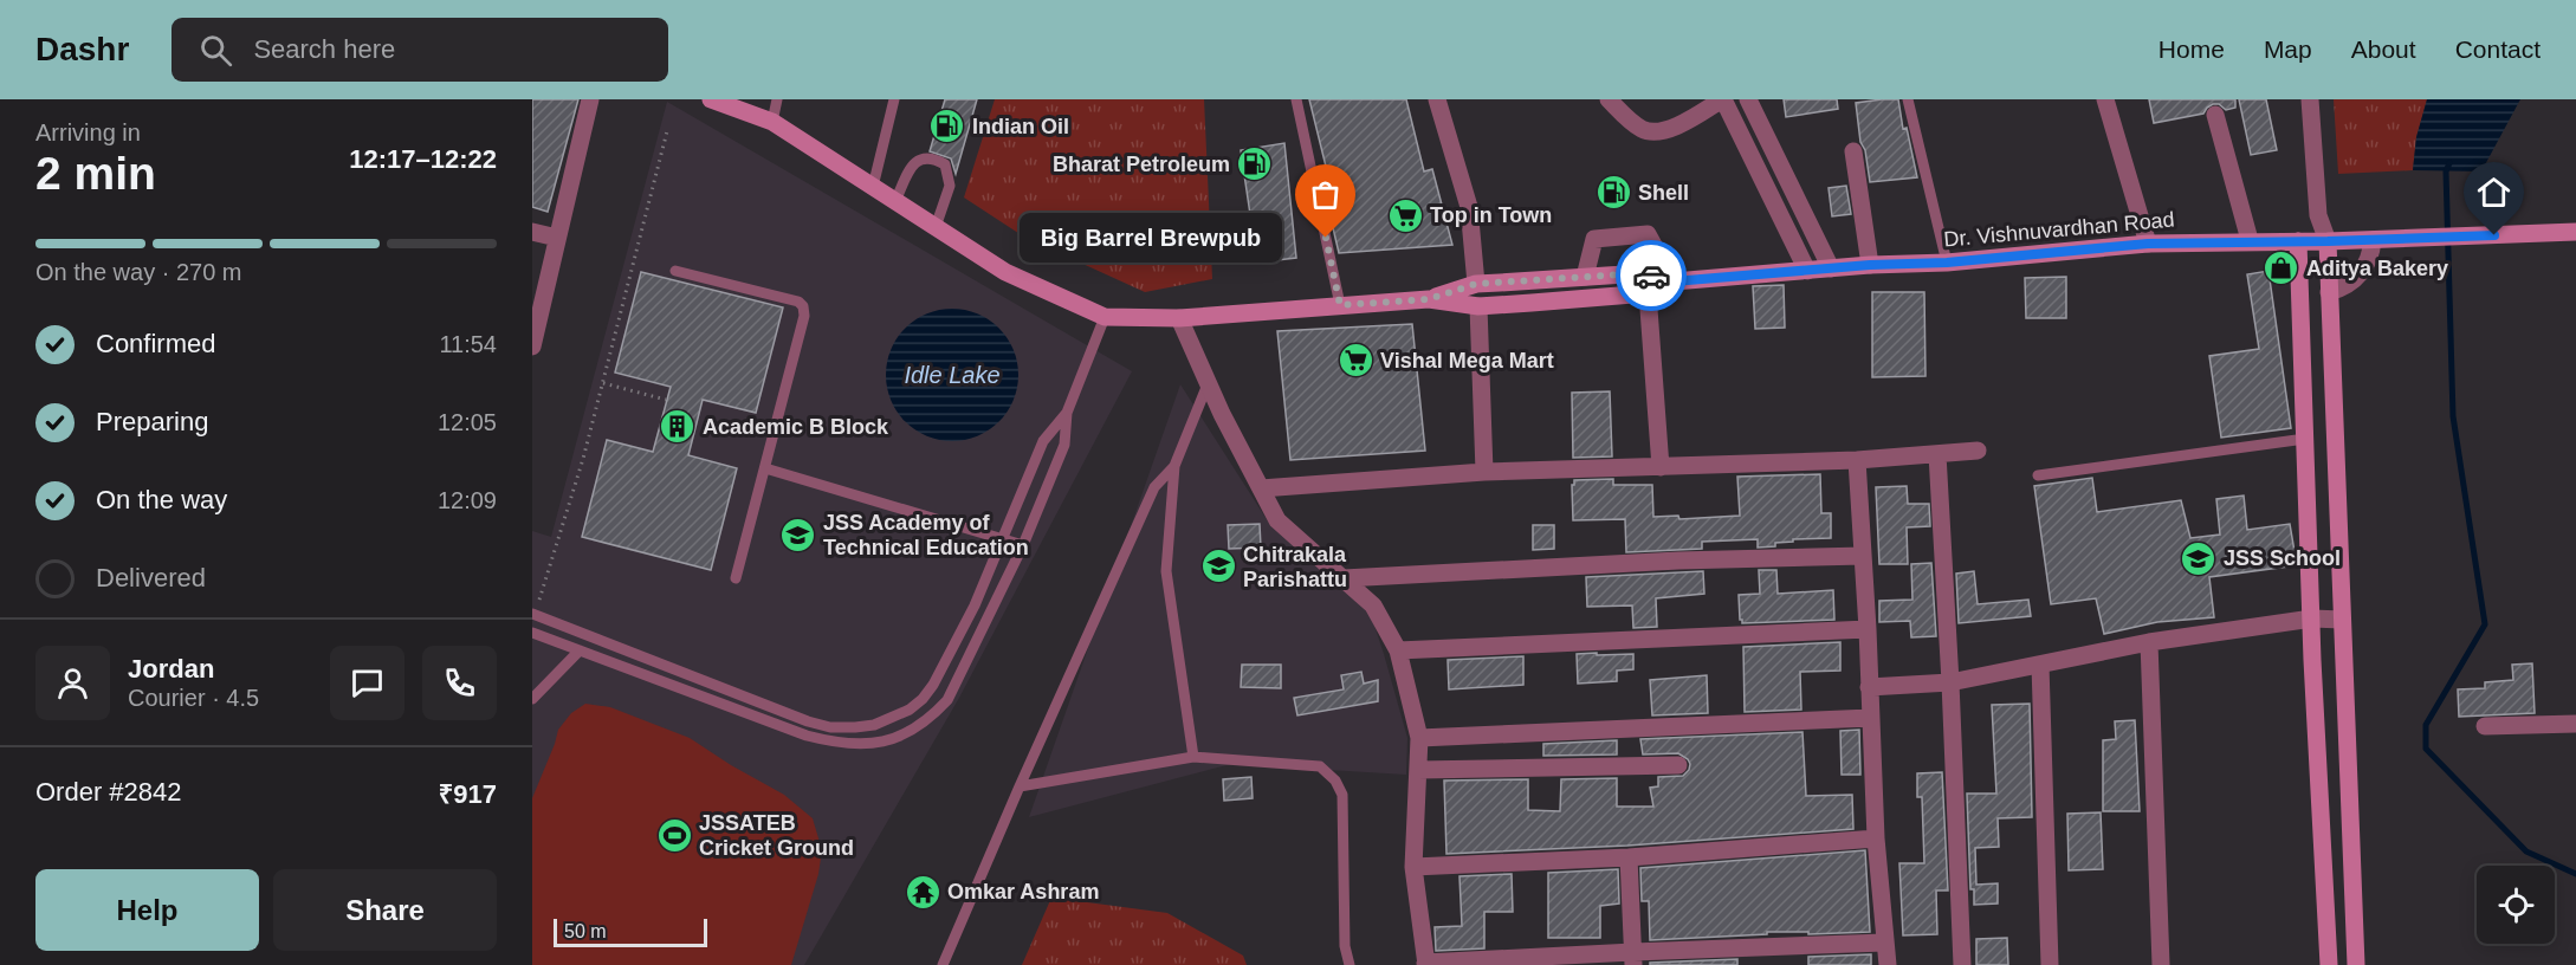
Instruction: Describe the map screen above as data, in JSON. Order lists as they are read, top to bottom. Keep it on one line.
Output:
{"streets":{"main road":["Dr. Vishnuvardhan Road"]},"water":["Idle Lake"],"places":{"fuel station":["Indian Oil","Bharat Petroleum","Shell"],"supermarket":["Top in Town","Vishal Mega Mart"],"other":["Big Barrel Brewpub"],"shop":["Aditya Bakery"],"building":["Academic B Block"],"school or university":["JSS Academy of Technical Education","JSS School","Chitrakala Parishattu"],"sports":["JSSATEB Cricket Ground"],"temple":["Omkar Ashram"]},"scale_bar":"50 m","page":{"header":"Dashr","search":"Search here","nav":["Home","Map","About","Contact"],"heading":["2 min","Arriving in","12:17–12:22"],"panel":["Jordan","Courier · 4.5","Order #2842","₹917"],"bubble":"Big Barrel Brewpub","bar":"On the way · 270 m","list":[["Confirmed","11:54"],["Preparing","12:05"],["On the way","12:09"],"Delivered"],"buttons":["Help","Share"],"scale":"50 m"}}
